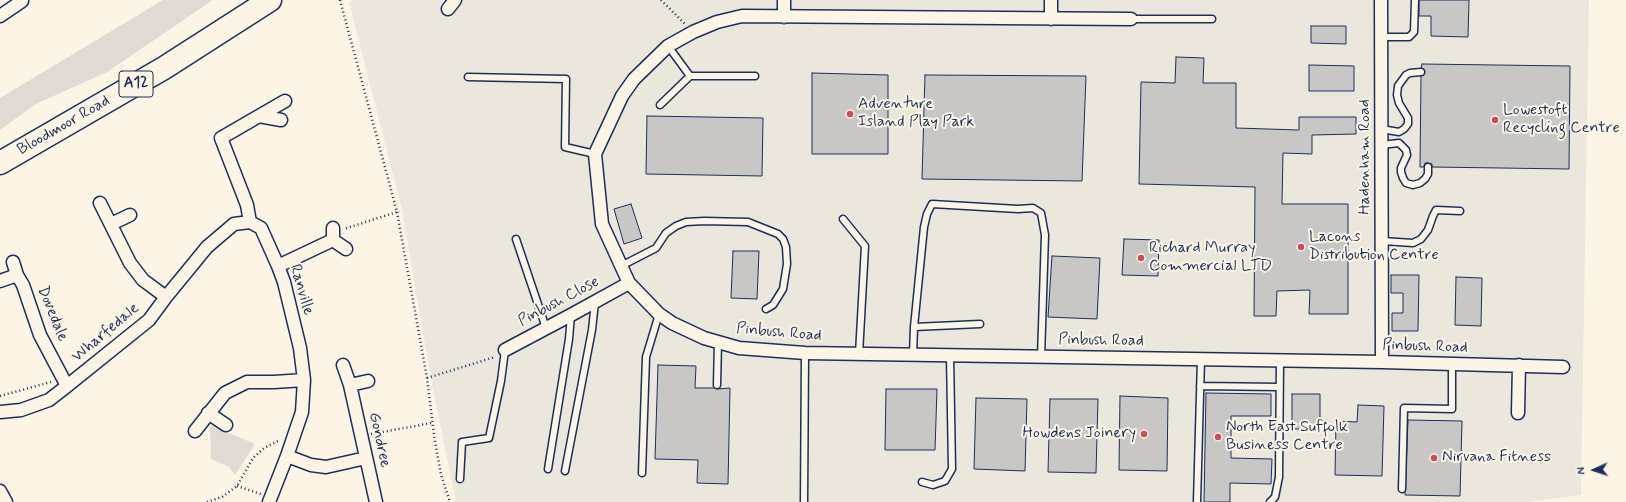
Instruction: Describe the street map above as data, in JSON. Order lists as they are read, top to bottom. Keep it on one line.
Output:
{"streets":{"highway":["A12","Bloodmoor Road"],"street":["Hadenham Road","Ranville","Pinbush Close","Dovedale","Wharfedale","Pinbush Road","Gondree"]},"crossings":[["Hadenham Road","Pinbush Road"],["Ranville","Wharfedale"],["Pinbush Close","Pinbush Road"],["Dovedale","Wharfedale"]],"places":["Adventure Island Play Park","Lowestoft Recycling Centre","Lacons Distribution Centre","Richard Murray Commercial LTD","Howdens Joinery","North East Suffolk Business Centre","Nirvana Fitness"],"north":"left"}
